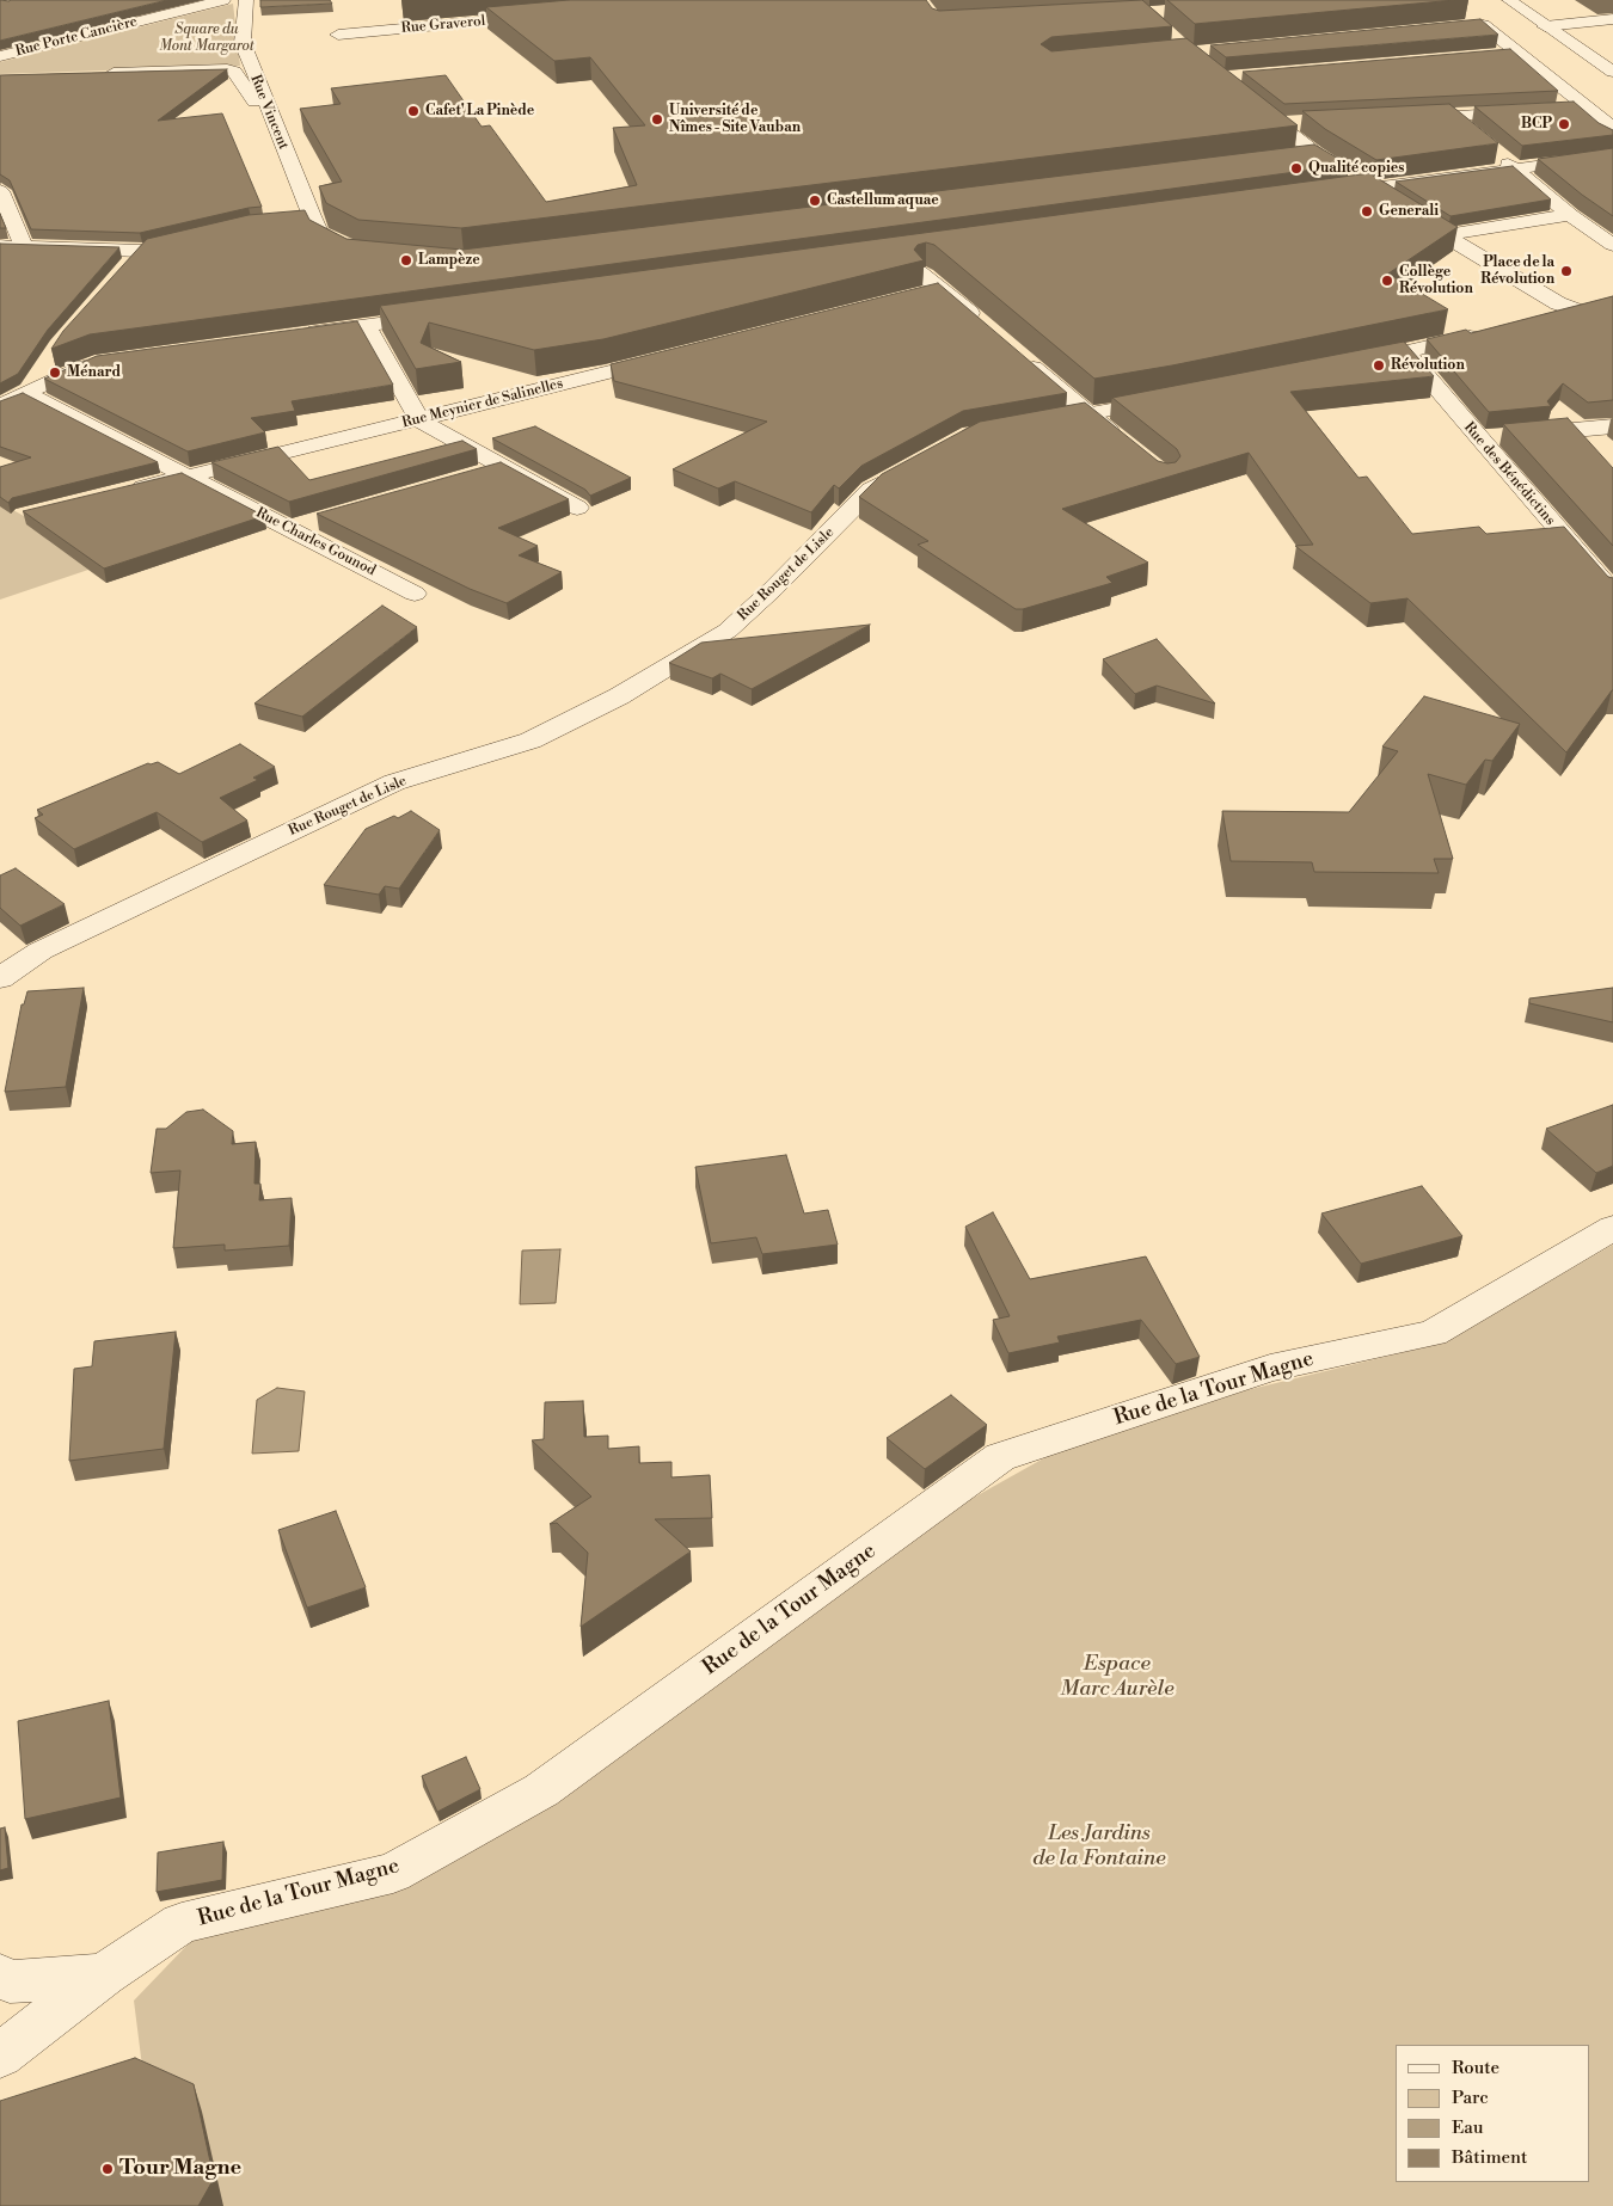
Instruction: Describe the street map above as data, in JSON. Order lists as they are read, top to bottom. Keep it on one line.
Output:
{"streets":{"street":["Rue Graverol","Rue Porte Cancière","Rue Vincent","Rue Meynier de Salinelles","Rue des Bénédictins","Rue Charles Gounod","Rue Rouget de Lisle","Rue de la Tour Magne"]},"crossings":[["Rue Meynier de Salinelles","Rue Charles Gounod"]],"parks":["Square du Mont Margarot","Espace Marc Aurèle","Les Jardins de la Fontaine"],"places":["Cafet' La Pinède","Université de Nîmes - Site Vauban","BCP","Qualité copies","Castellum aquae","Generali","Lampèze","Place de la Révolution","Collège Révolution","Révolution","Ménard","Tour Magne"],"legend":["Route","Parc","Eau","Bâtiment"]}
